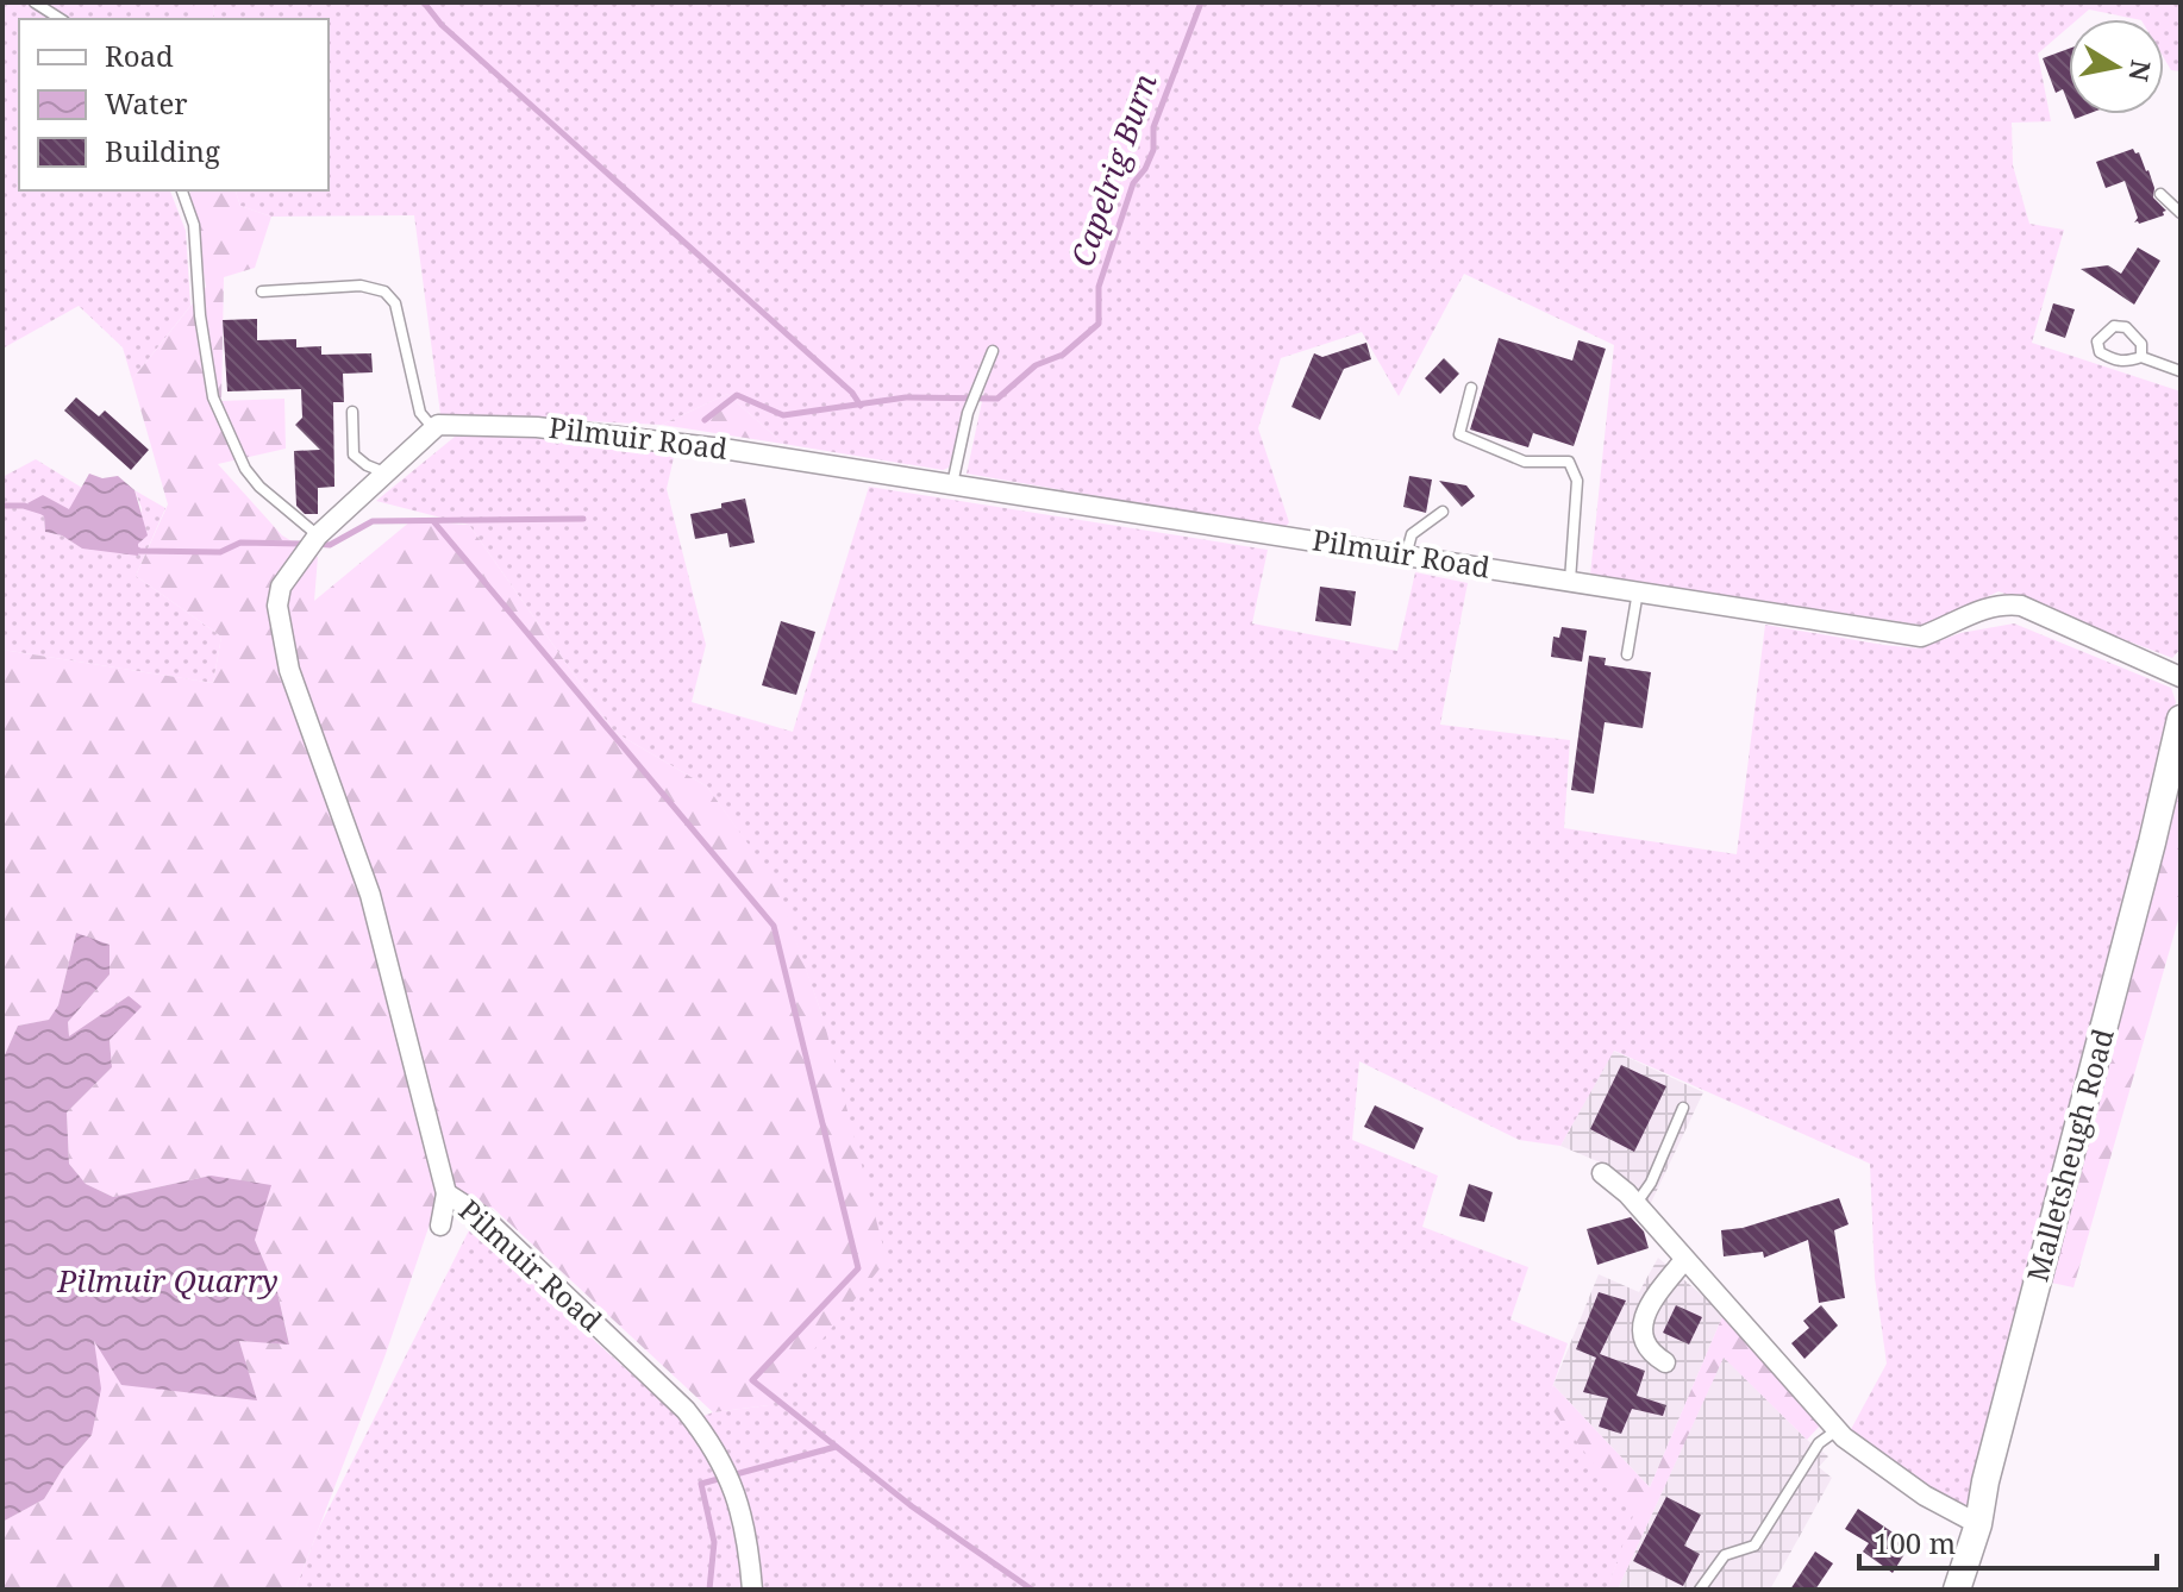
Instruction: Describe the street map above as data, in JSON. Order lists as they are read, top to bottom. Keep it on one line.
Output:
{"streets":{"street":["Pilmuir Road","Malletsheugh Road"]},"water":["Capelrig Burn","Pilmuir Quarry"],"legend":["Road","Water","Building"],"scale_bar":"100 m","north":"right"}
